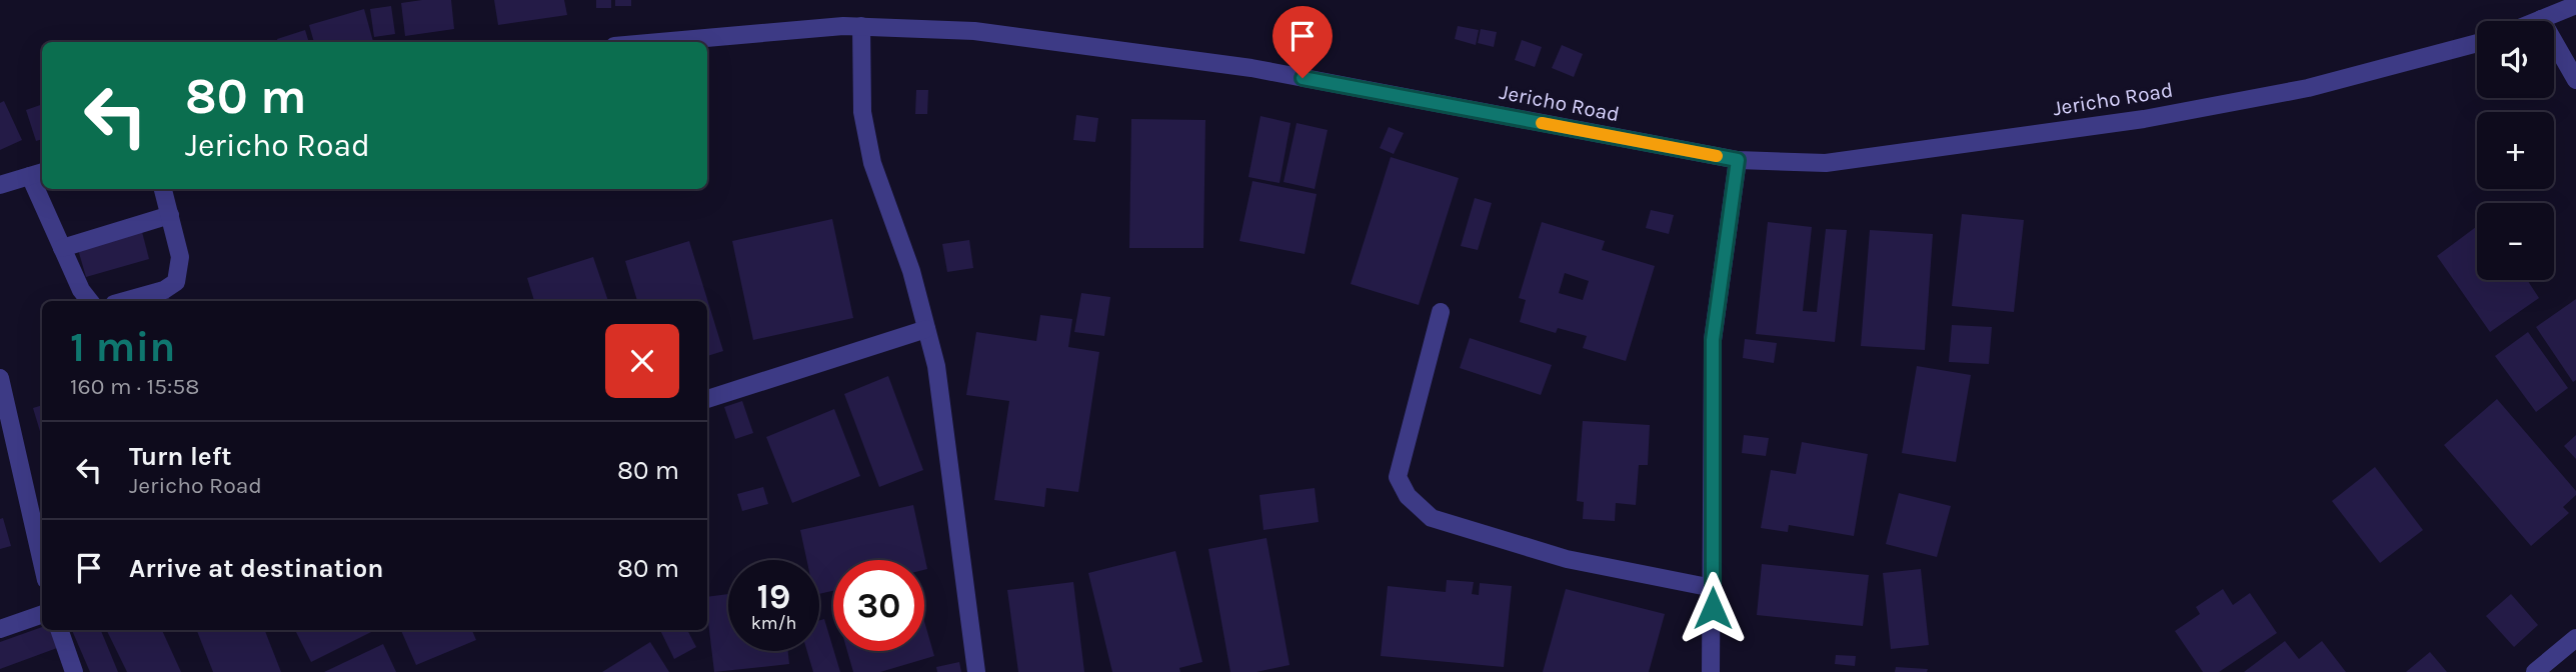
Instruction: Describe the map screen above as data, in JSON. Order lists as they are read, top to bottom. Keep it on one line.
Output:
{"streets":{"street":["Jericho Road"]},"page":{"map_buttons":["+","−"],"turn":["80 m","Jericho Road"],"heading":["1 min","160 m · 15:58"],"list":[{"name":"Turn left","note":"Jericho Road","value":"80 m"},{"name":"Arrive at destination","value":"80 m"}],"speed":"19 km/h","limit":"30"}}
